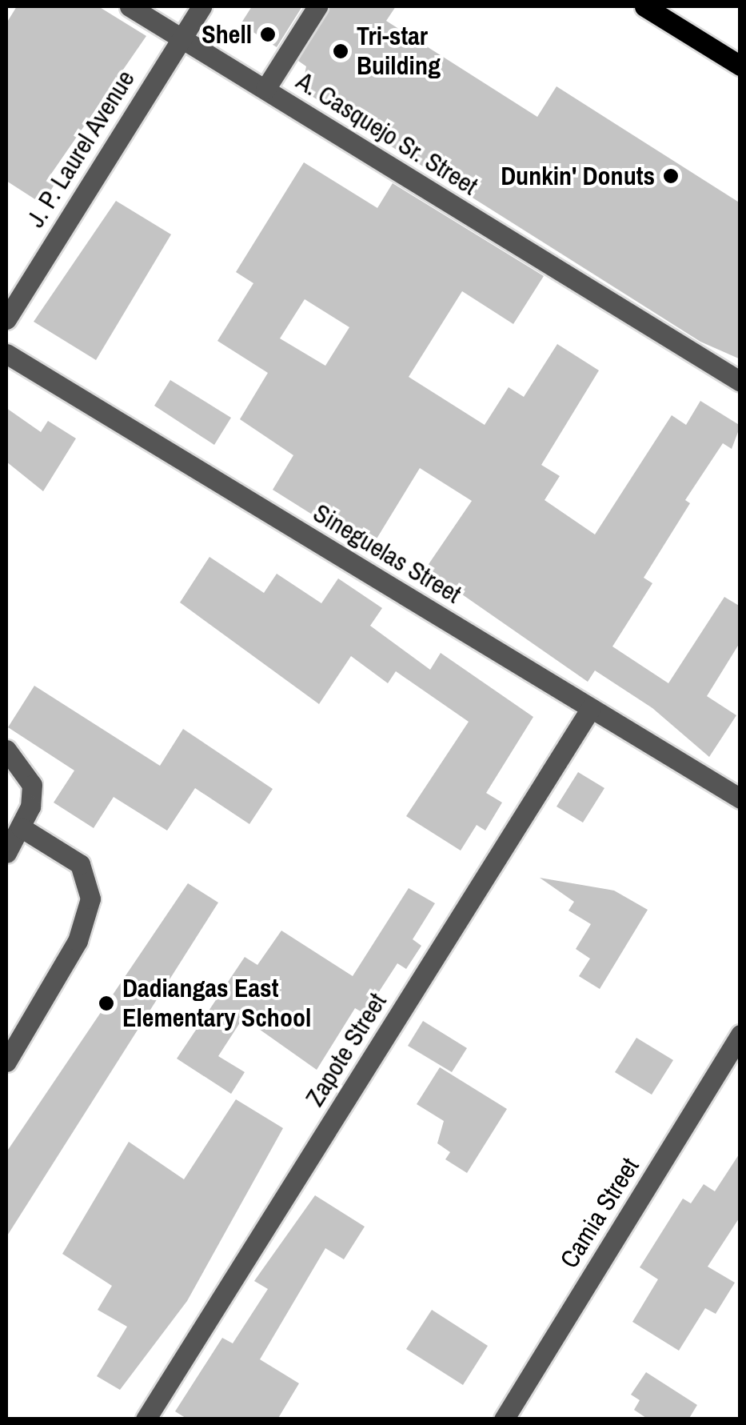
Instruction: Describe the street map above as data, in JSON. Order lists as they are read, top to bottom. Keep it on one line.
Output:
{"streets":{"street":["A. Casquejo Sr. Street","J. P. Laurel Avenue","Sineguelas Street","Zapote Street","Camia Street"]},"crossings":[["A. Casquejo Sr. Street","J. P. Laurel Avenue"],["Sineguelas Street","Zapote Street"]],"places":["Shell","Tri-star Building","Dunkin' Donuts","Dadiangas East Elementary School"]}
